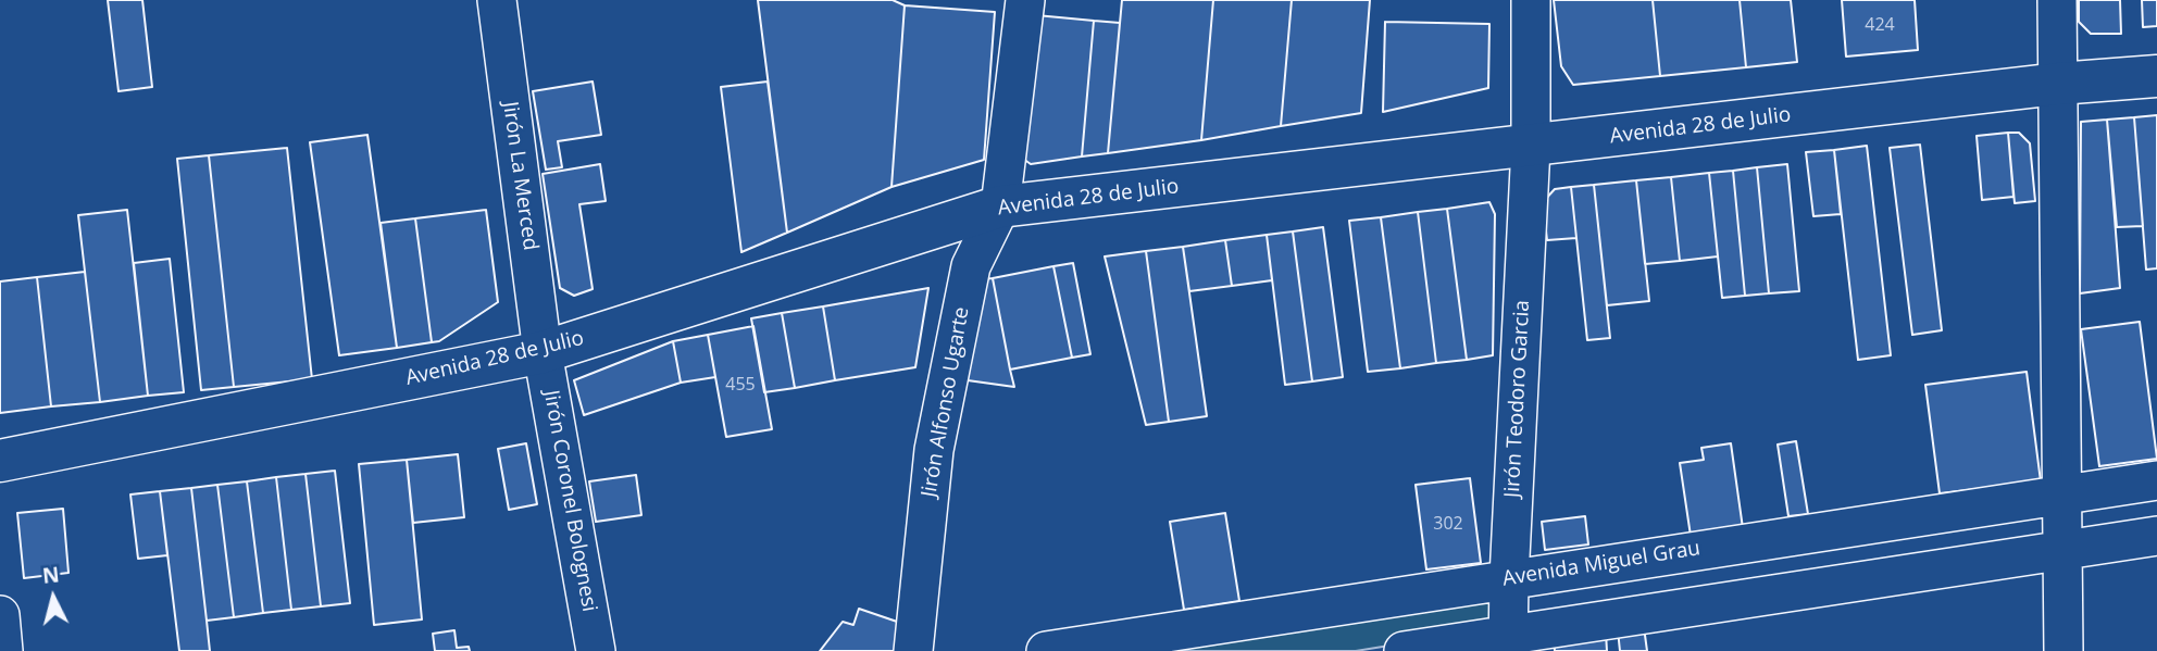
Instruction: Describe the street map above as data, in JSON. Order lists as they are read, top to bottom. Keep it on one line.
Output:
{"streets":{"main road":["Avenida 28 de Julio"],"street":["Jirón La Merced","Jirón Teodoro Garcia","Jirón Alfonso Ugarte","Jirón Coronel Bolognesi","Avenida Miguel Grau"]},"crossings":[["Avenida 28 de Julio","Jirón La Merced"],["Avenida 28 de Julio","Jirón Teodoro Garcia"],["Avenida 28 de Julio","Jirón Alfonso Ugarte"],["Avenida 28 de Julio","Jirón Coronel Bolognesi"],["Jirón La Merced","Jirón Coronel Bolognesi"],["Jirón Teodoro Garcia","Avenida Miguel Grau"]],"house_numbers":["424","455","302"],"north":"top"}
